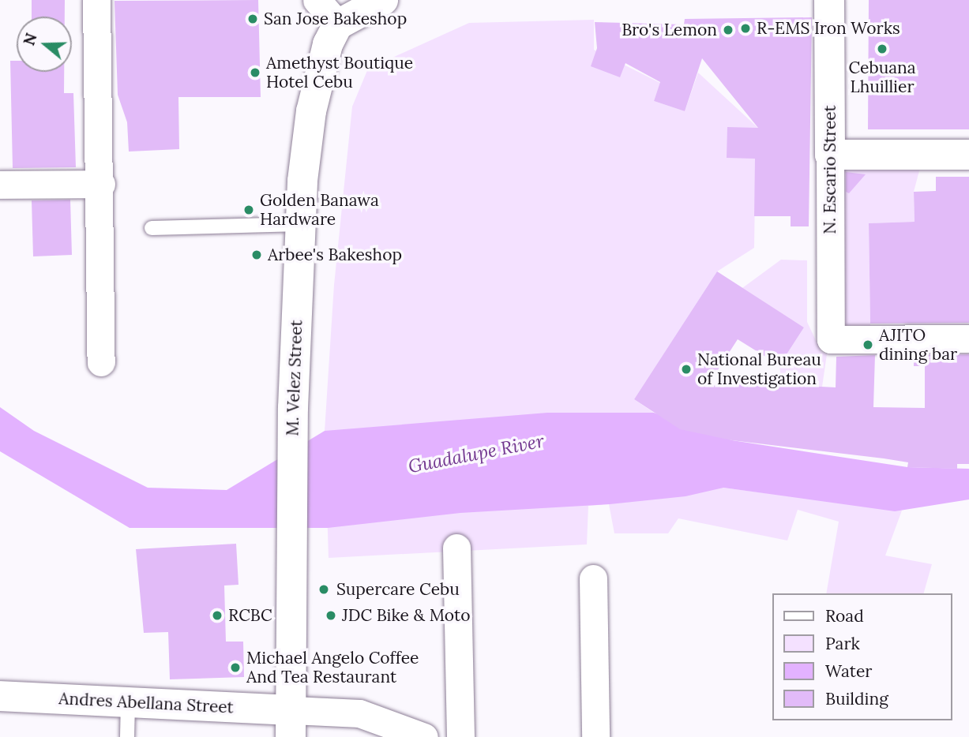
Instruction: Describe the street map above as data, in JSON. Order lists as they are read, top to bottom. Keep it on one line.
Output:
{"streets":{"main road":["N. Escario Street","M. Velez Street","Andres Abellana Street"]},"crossings":[["M. Velez Street","Andres Abellana Street"]],"water":["Guadalupe River"],"places":["San Jose Bakeshop","R-EMS Iron Works","Bro's Lemon","Cebuana Lhuillier","Amethyst Boutique Hotel Cebu","Golden Banawa Hardware","Arbee's Bakeshop","AJITO dining bar","National Bureau of Investigation","Supercare Cebu","RCBC","JDC Bike & Moto","Michael Angelo Coffee And Tea Restaurant"],"legend":["Road","Park","Water","Building"],"north":"left"}
